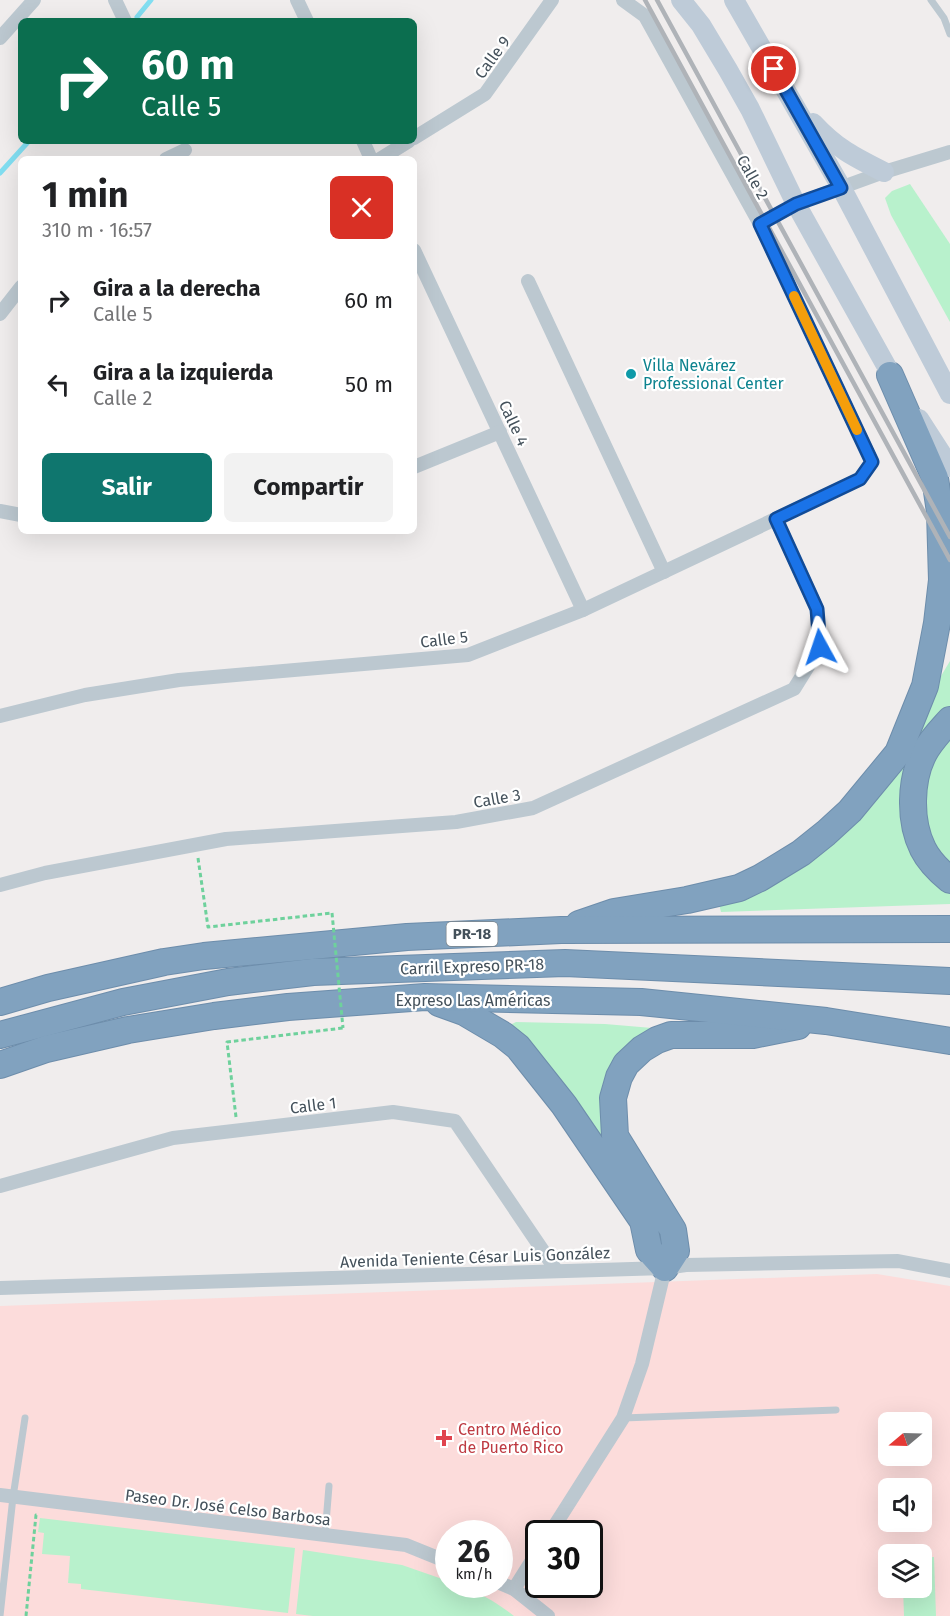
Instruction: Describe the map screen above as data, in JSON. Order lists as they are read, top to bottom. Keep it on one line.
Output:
{"streets":{"highway":["PR-18","Carril Expreso PR-18","Expreso Las Américas"],"street":["Calle 9","Calle 2","Calle 4","Calle 5","Calle 3","Calle 1","Avenida Teniente César Luis González","Paseo Dr. José Celso Barbosa"]},"crossings":[["Calle 2","Calle 5"],["Calle 4","Calle 5"],["Calle 5","Calle 3"],["Calle 1","Avenida Teniente César Luis González"]],"places":{"other":["Villa Nevárez Professional Center"],"health":["Centro Médico de Puerto Rico"]},"north":"left","page":{"turn":["60 m","Calle 5"],"heading":["1 min","310 m · 16:57"],"list":[{"name":"Gira a la derecha","note":"Calle 5","value":"60 m"},{"name":"Gira a la izquierda","note":"Calle 2","value":"50 m"}],"buttons":["Salir","Compartir"],"speed":"26 km/h","limit":"30"}}
